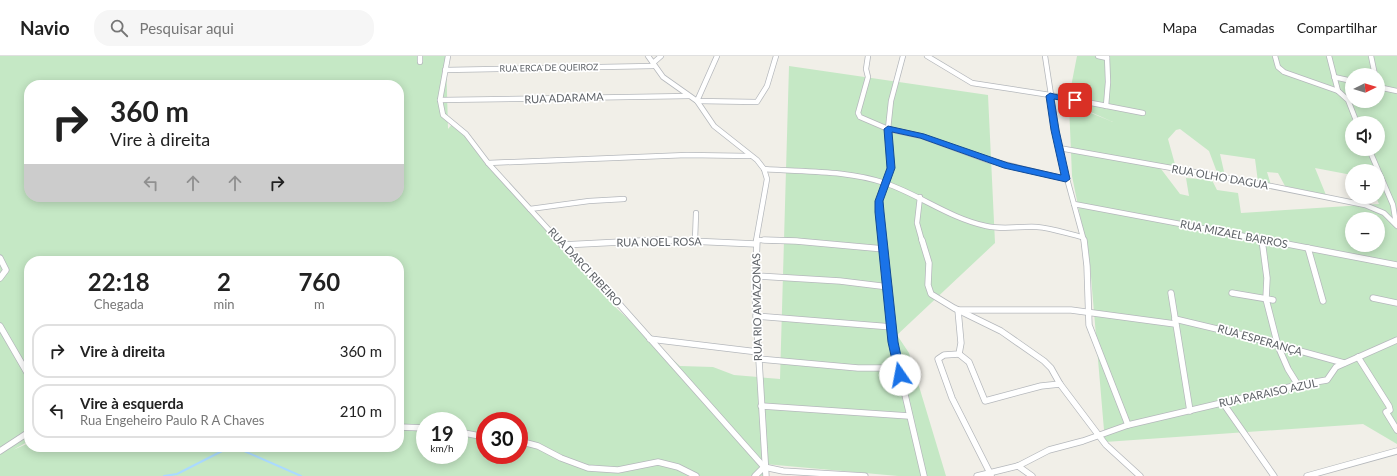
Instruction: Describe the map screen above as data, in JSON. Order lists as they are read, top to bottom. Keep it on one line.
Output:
{"streets":{"street":["RUA ERCA DE QUEIROZ","RUA ADARAMA","RUA OLHO DAGUA","RUA MIZAEL BARROS","RUA NOEL ROSA","RUA DARCI RIBEIRO","RUA RIO AMAZONAS","RUA ESPERANÇA","RUA PARAISO AZUL"]},"crossings":[["RUA ERCA DE QUEIROZ","RUA DARCI RIBEIRO"],["RUA ADARAMA","RUA DARCI RIBEIRO"],["RUA NOEL ROSA","RUA DARCI RIBEIRO"],["RUA NOEL ROSA","RUA RIO AMAZONAS"],["RUA DARCI RIBEIRO","RUA RIO AMAZONAS"],["RUA ESPERANÇA","RUA PARAISO AZUL"]],"north":"right","page":{"header":"Navio","search":"Pesquisar aqui","nav":["Mapa","Camadas","Compartilhar"],"map_buttons":["+","−"],"turn":["360 m","Vire à direita"],"eta":["22:18","Chegada","2","min","760","m"],"list":[{"name":"Vire à direita","value":"360 m"},{"name":"Vire à esquerda","note":"Rua Engeheiro Paulo R A Chaves","value":"210 m"}],"speed":"19 km/h","limit":"30"}}
